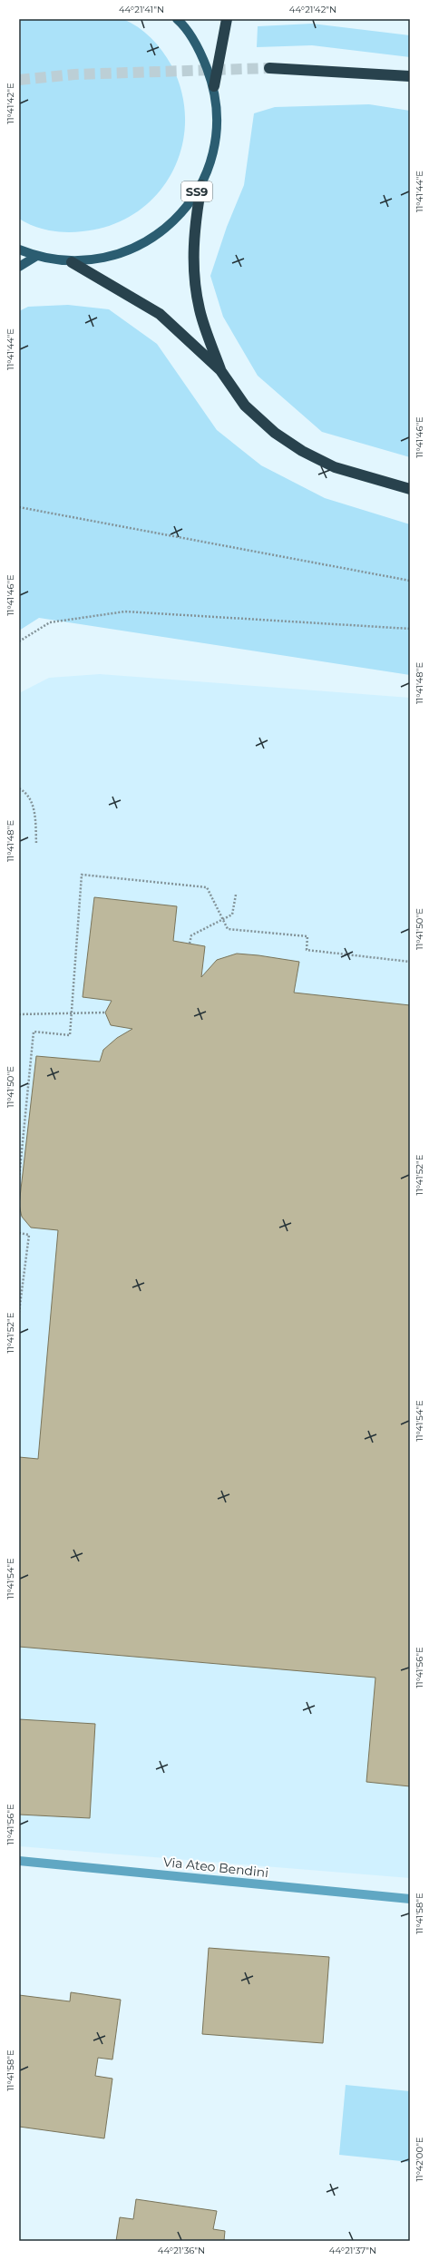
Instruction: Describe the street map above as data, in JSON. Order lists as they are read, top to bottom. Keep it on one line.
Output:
{"streets":{"main road":["SS9"],"street":["Via Ateo Bendini"]},"coordinates":["44°21'41\"N","44°21'42\"N","11°41'42\"E","11°41'44\"E","11°41'46\"E","11°41'48\"E","11°41'50\"E","11°41'52\"E","11°41'54\"E","11°41'56\"E","11°41'58\"E","11°42'00\"E","44°21'36\"N","44°21'37\"N"]}
